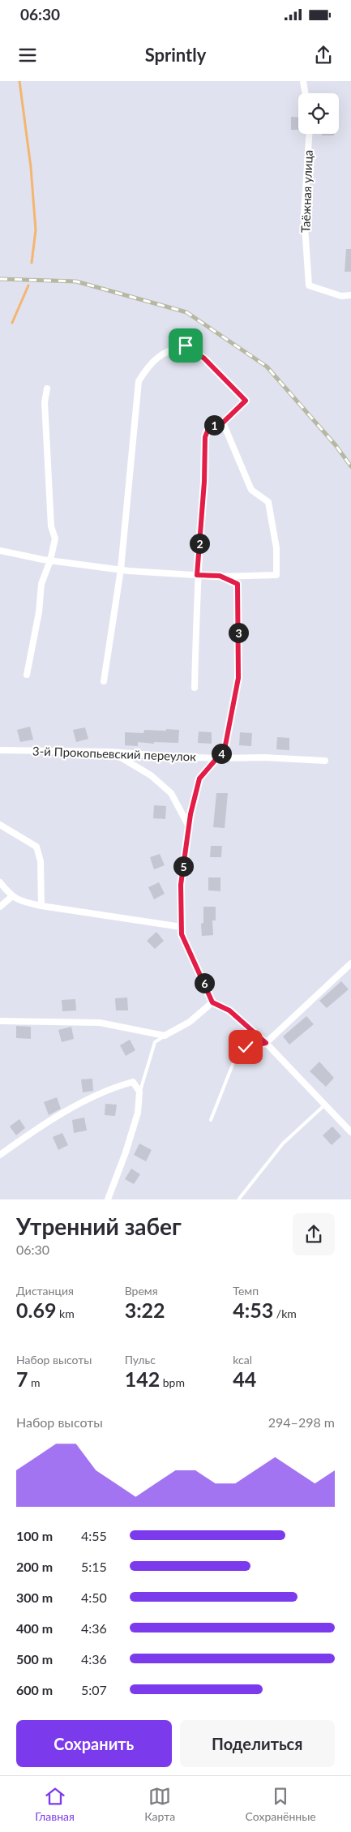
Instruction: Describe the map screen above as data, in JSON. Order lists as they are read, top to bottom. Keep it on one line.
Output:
{"streets":{"street":["Таёжная улица","3-й Прокопьевский переулок"]},"page":{"status":"06:30","header":"Sprintly","pins":["1","2","3","4","5","6"],"heading":["Утренний забег","06:30"],"stats":[["Дистанция","0.69 km"],["Время","3:22"],["Темп","4:53 /km"],["Набор высоты","7 m"],["Пульс","142 bpm"],["kcal","44"]],"chart":["Набор высоты","294–298 m"],"list":[{"name":"100 m","note":"4:55"},{"name":"200 m","note":"5:15"},{"name":"300 m","note":"4:50"},{"name":"400 m","note":"4:36"},{"name":"500 m","note":"4:36"},{"name":"600 m","note":"5:07"}],"buttons":["Сохранить","Поделиться"],"tabs":["Главная","Карта","Сохранённые"]}}
